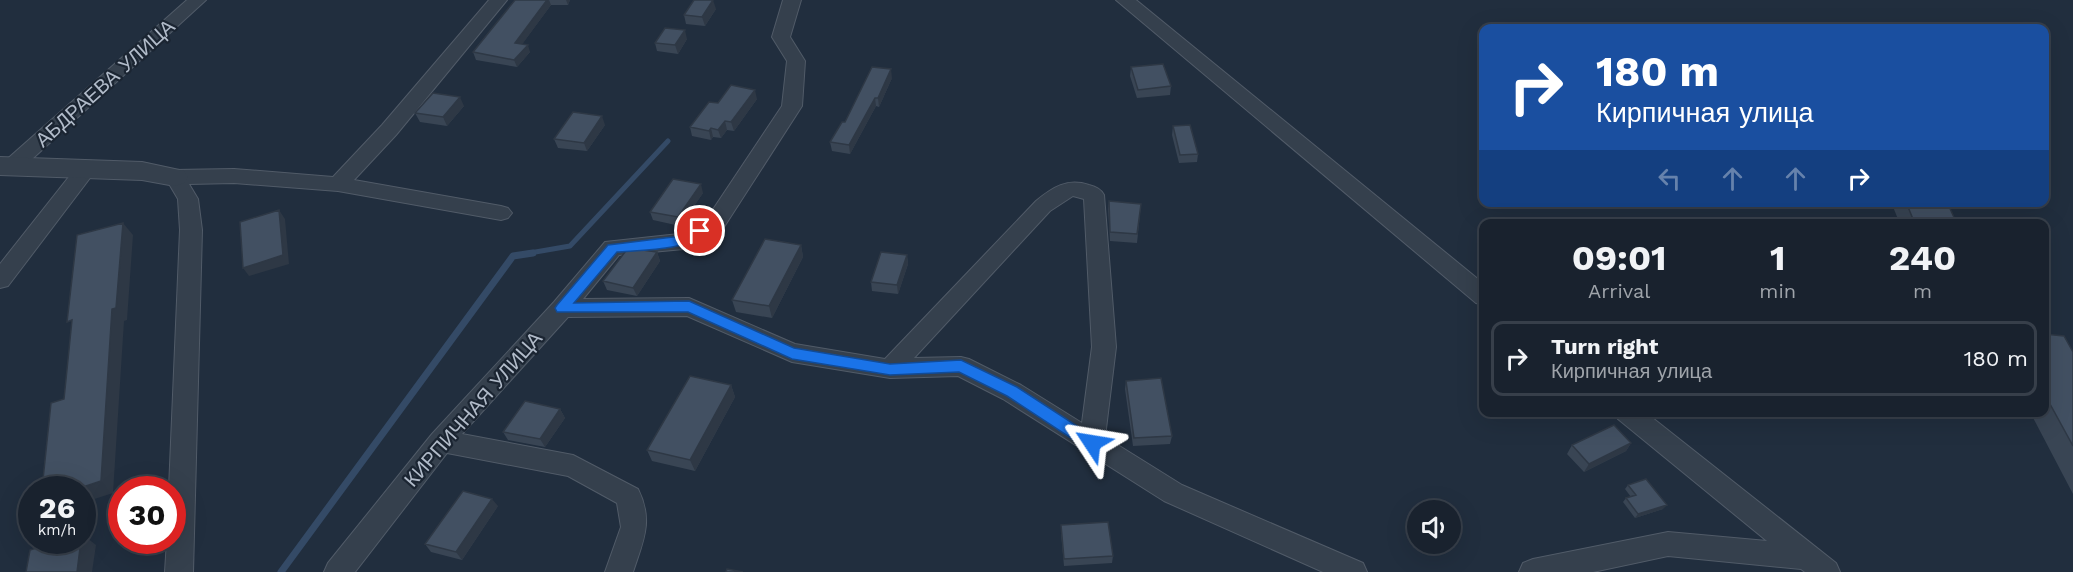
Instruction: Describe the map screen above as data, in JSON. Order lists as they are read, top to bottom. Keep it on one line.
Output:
{"streets":{"street":["АБДРАЕВА УЛИЦА","КИРПИЧНАЯ УЛИЦА"]},"page":{"turn":["180 m","Кирпичная улица"],"eta":["09:01","Arrival","1","min","240","m"],"list":[{"name":"Turn right","note":"Кирпичная улица","value":"180 m"}],"speed":"26 km/h","limit":"30"}}
